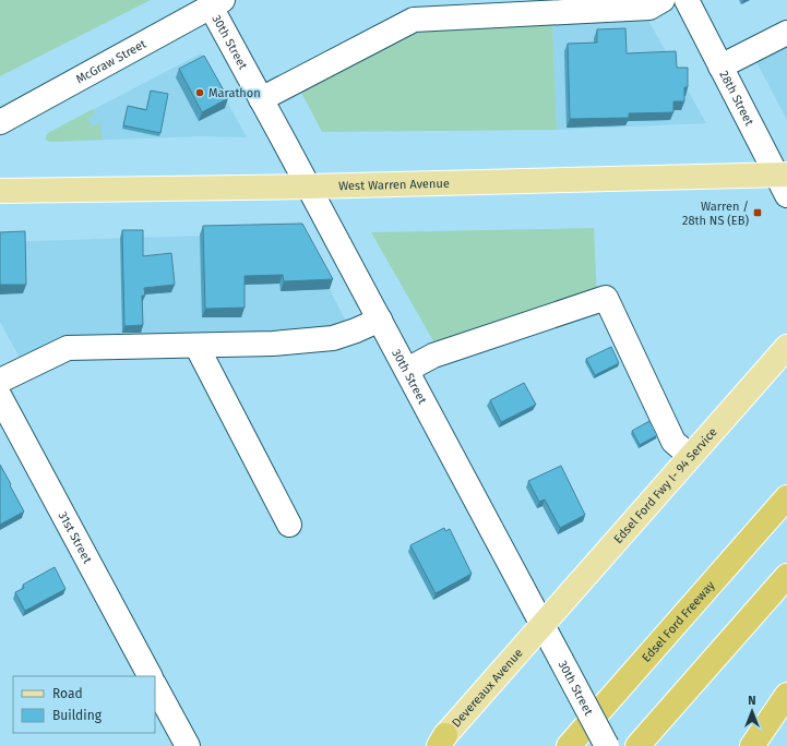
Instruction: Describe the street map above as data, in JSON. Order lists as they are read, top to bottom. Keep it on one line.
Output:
{"streets":{"highway":["Edsel Ford Freeway"],"main road":["West Warren Avenue","Edsel Ford Fwy I- 94 Service","Devereaux Avenue"],"street":["30th Street","McGraw Street","28th Street","31st Street"]},"crossings":[["30th Street","McGraw Street"],["30th Street","West Warren Avenue"],["30th Street","Edsel Ford Fwy I- 94 Service"],["30th Street","Devereaux Avenue"],["28th Street","West Warren Avenue"],["Edsel Ford Fwy I- 94 Service","Devereaux Avenue"]],"places":{"other":["Marathon"],"transit":["Warren / 28th NS (EB)"]},"legend":["Road","Building"],"north":"top"}
